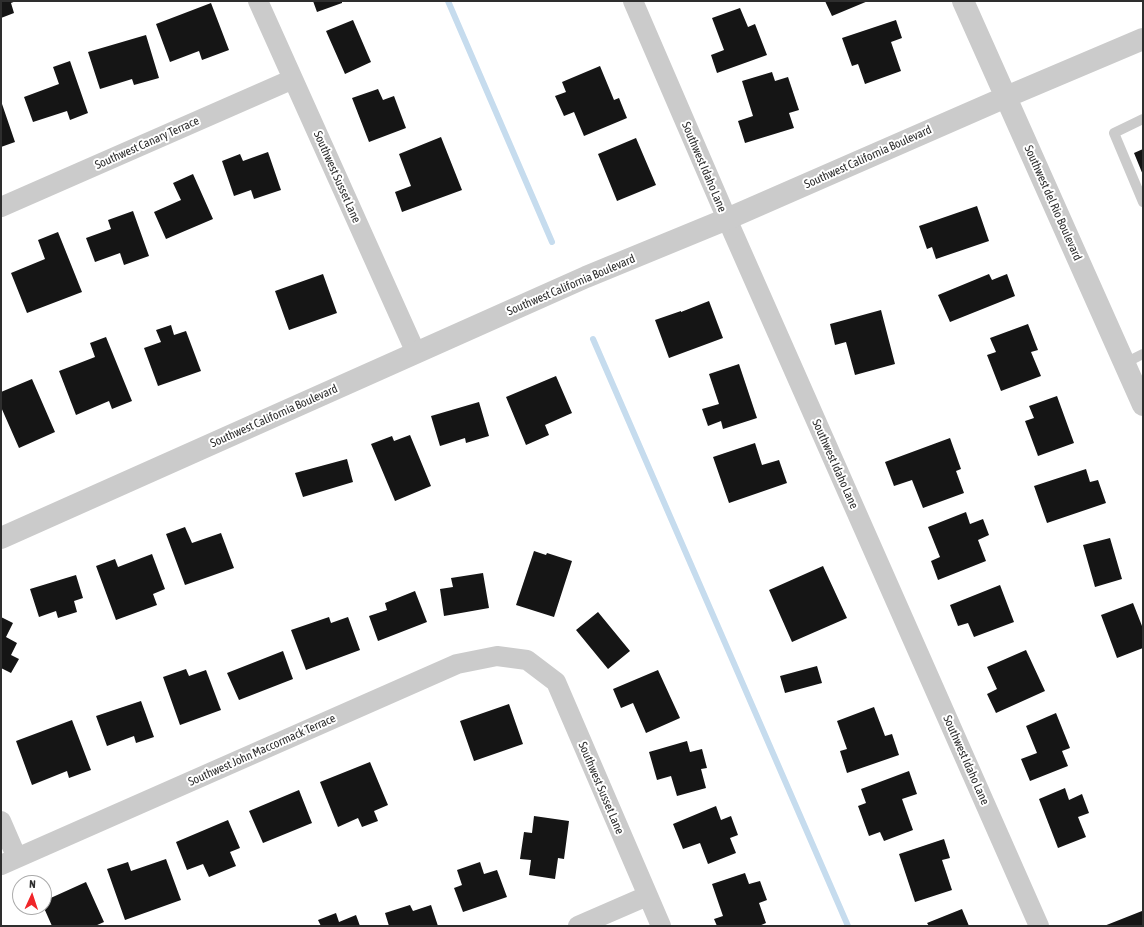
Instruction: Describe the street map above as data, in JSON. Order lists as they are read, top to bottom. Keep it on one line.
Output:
{"streets":{"street":["Southwest Canary Terrace","Southwest California Boulevard","Southwest Idaho Lane","Southwest Susset Lane","Southwest del Rio Boulevard","Southwest John Maccormack Terrace"]},"crossings":[["Southwest Canary Terrace","Southwest Susset Lane"],["Southwest California Boulevard","Southwest Idaho Lane"],["Southwest California Boulevard","Southwest Susset Lane"],["Southwest California Boulevard","Southwest del Rio Boulevard"],["Southwest Susset Lane","Southwest John Maccormack Terrace"]],"north":"top"}
